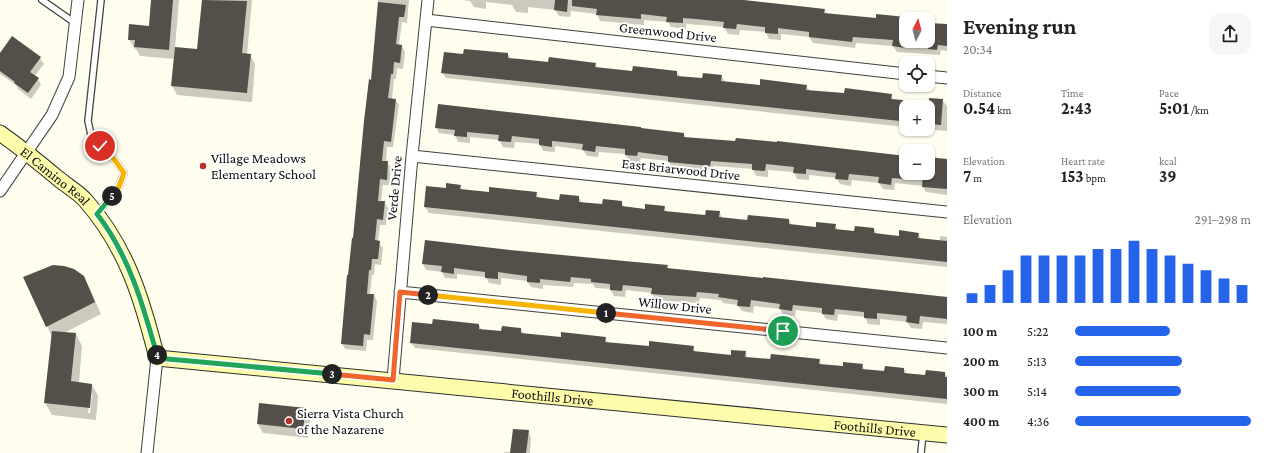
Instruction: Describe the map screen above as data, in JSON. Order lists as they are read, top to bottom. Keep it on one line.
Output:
{"streets":{"street":["Greenwood Drive","East Briarwood Drive","El Camino Real","Verde Drive","Willow Drive","Foothills Drive"]},"crossings":[["Greenwood Drive","Verde Drive"],["East Briarwood Drive","Verde Drive"],["El Camino Real","Foothills Drive"],["Verde Drive","Willow Drive"],["Verde Drive","Foothills Drive"]],"places":["Village Meadows Elementary School","Sierra Vista Church of the Nazarene"],"north":"top","page":{"heading":["Evening run","20:34"],"map_buttons":["+","−"],"stats":[["Distance","0.54 km"],["Time","2:43"],["Pace","5:01 /km"],["Elevation","7 m"],["Heart rate","153 bpm"],["kcal","39"]],"pins":["5","2","1","4","3"],"chart":["Elevation","291–298 m"],"list":[{"name":"100 m","note":"5:22"},{"name":"200 m","note":"5:13"},{"name":"300 m","note":"5:14"},{"name":"400 m","note":"4:36"}]}}
